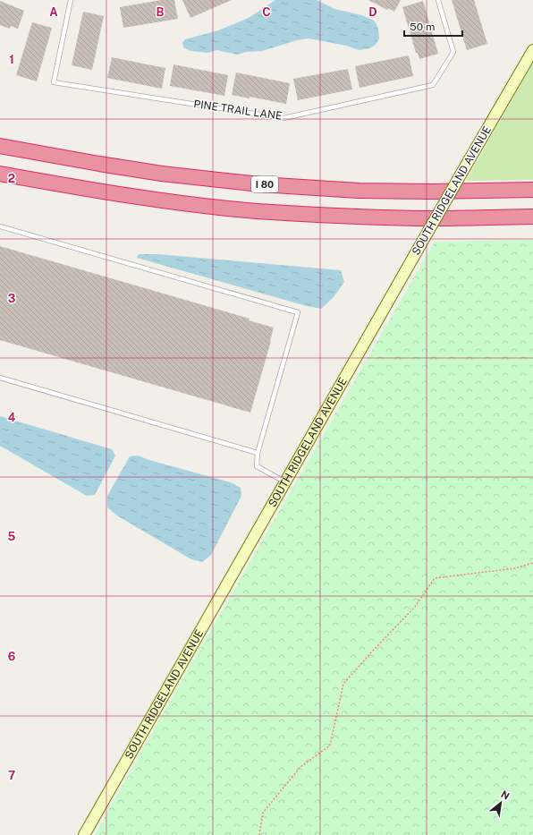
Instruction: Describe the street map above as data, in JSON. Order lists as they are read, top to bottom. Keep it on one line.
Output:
{"streets":{"highway":["I 80"],"street":["SOUTH RIDGELAND AVENUE"],"lane":["PINE TRAIL LANE"]},"scale_bar":"50 m","north":"top right","grid":{"columns":["A","B","C","D"],"rows":["1","2","3","4","5","6","7"]}}
